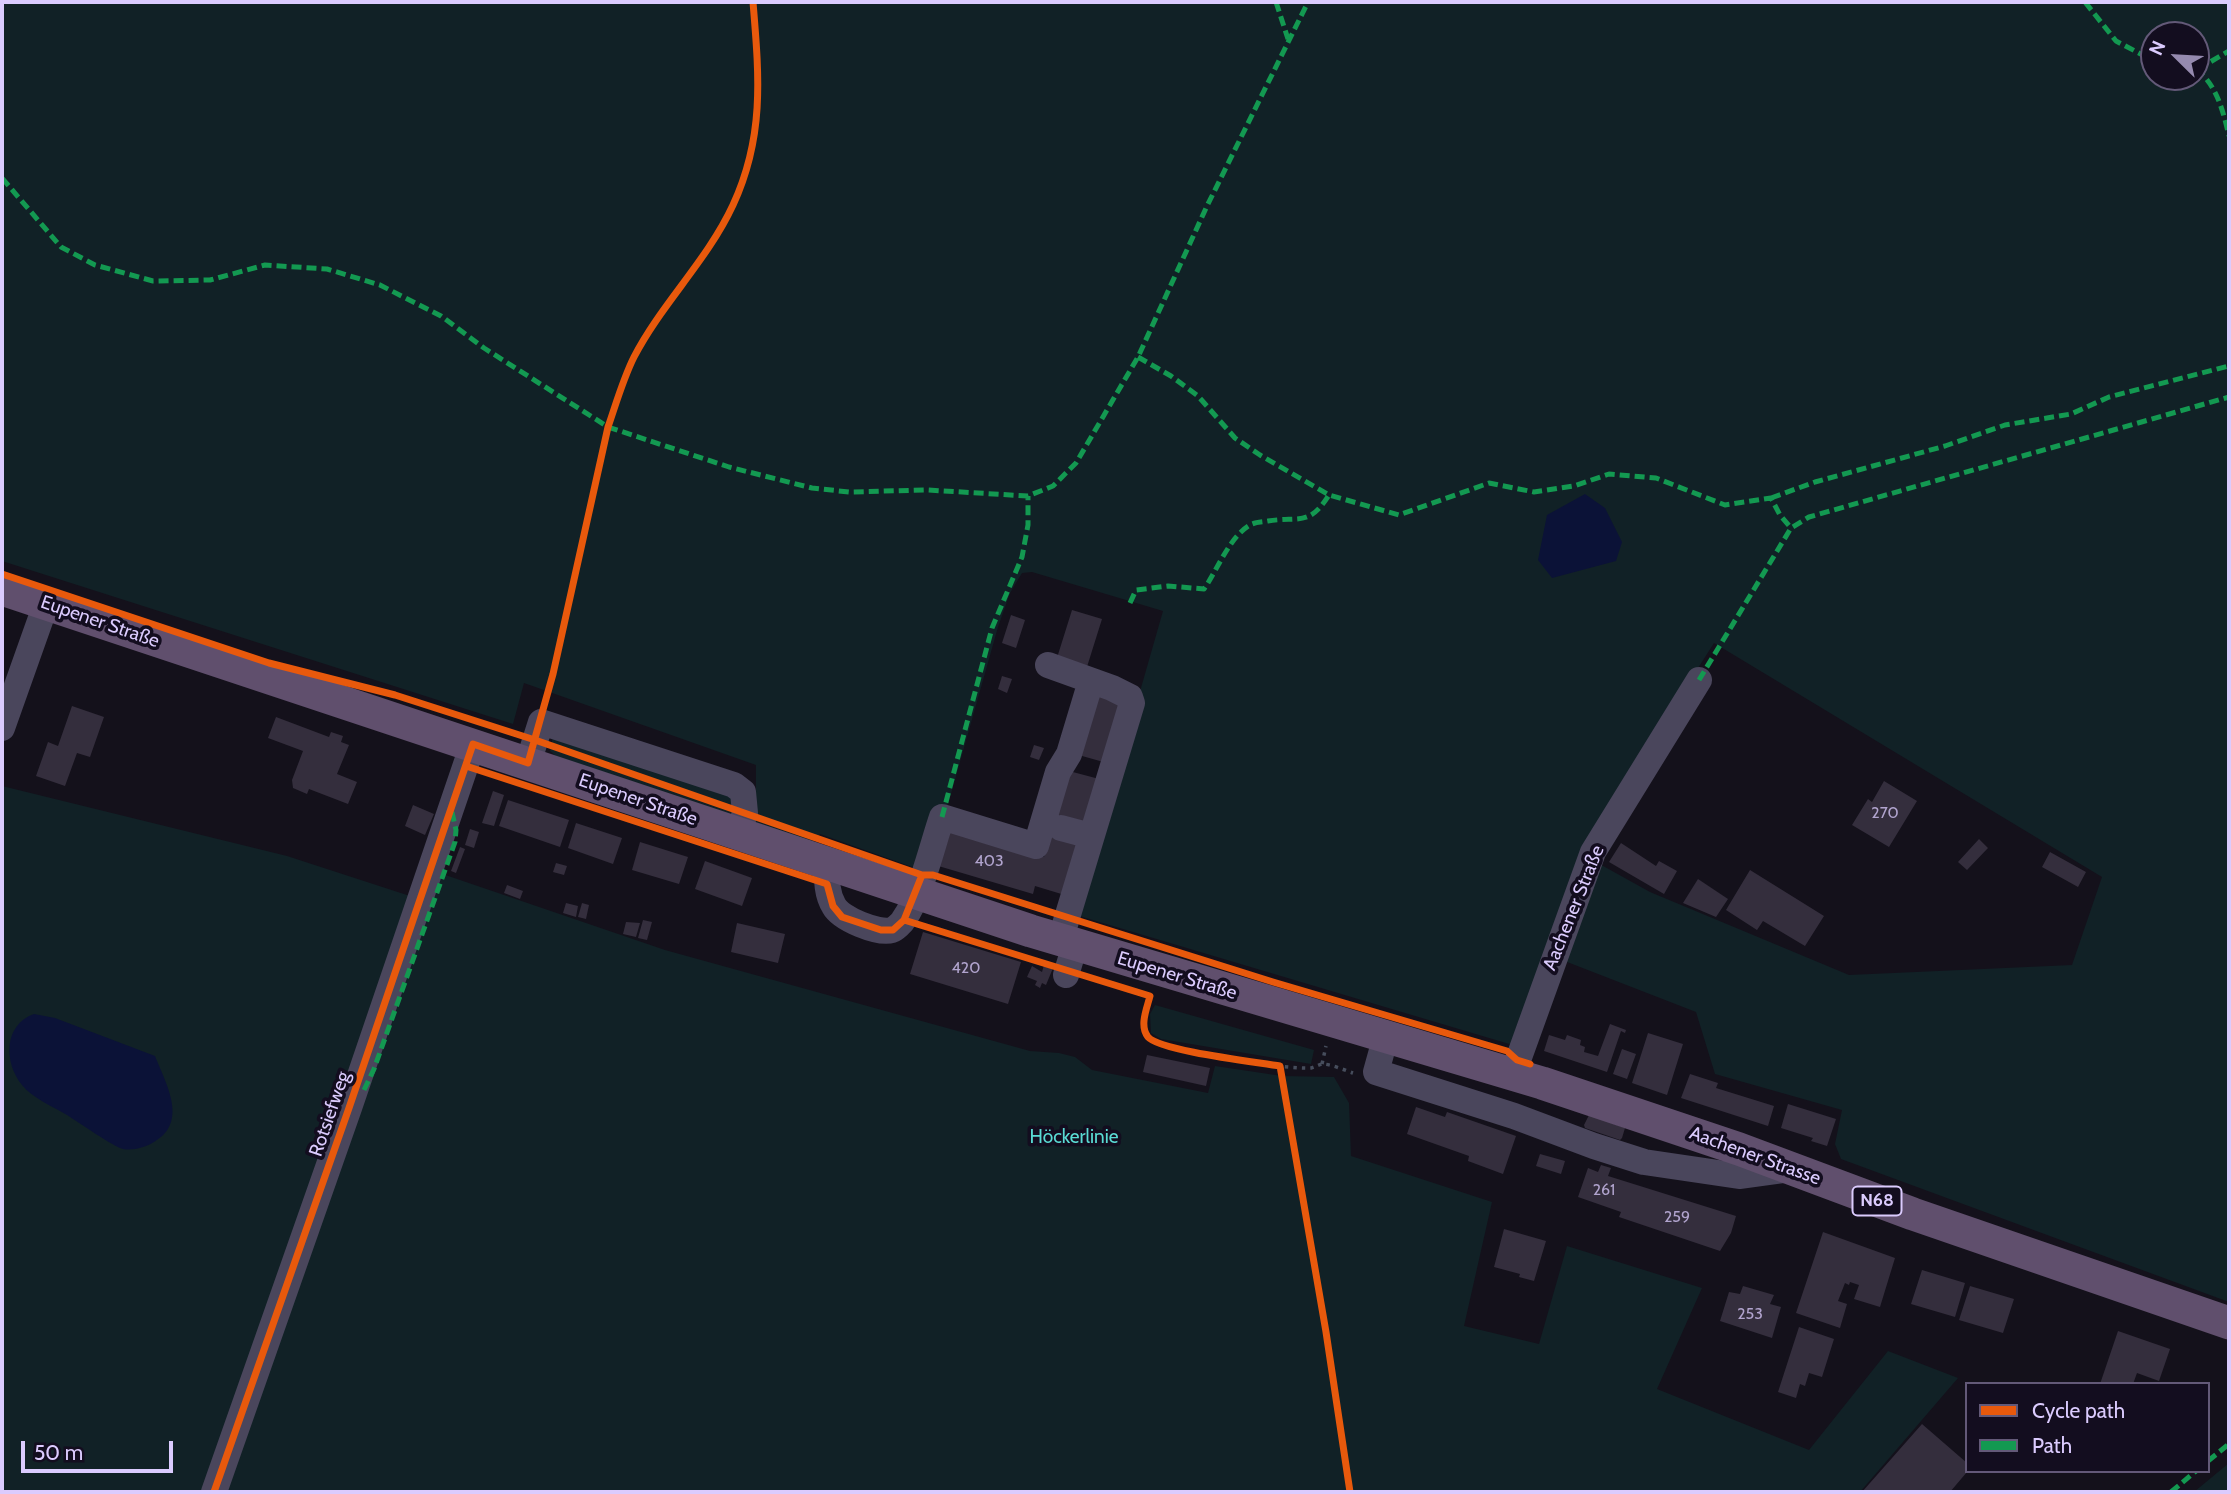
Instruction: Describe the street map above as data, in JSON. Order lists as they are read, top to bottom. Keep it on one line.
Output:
{"streets":{"main road":["Eupener Straße","Aachener Strasse","N68"],"lane":["Aachener Straße","Rotsiefweg"]},"crossings":[["Eupener Straße","Rotsiefweg"],["Eupener Straße","Aachener Strasse"],["Aachener Straße","Aachener Strasse"]],"parks":["Höckerlinie"],"house_numbers":["270","403","420","261","259","253"],"legend":["Cycle path","Path"],"scale_bar":"50 m","north":"top left"}
